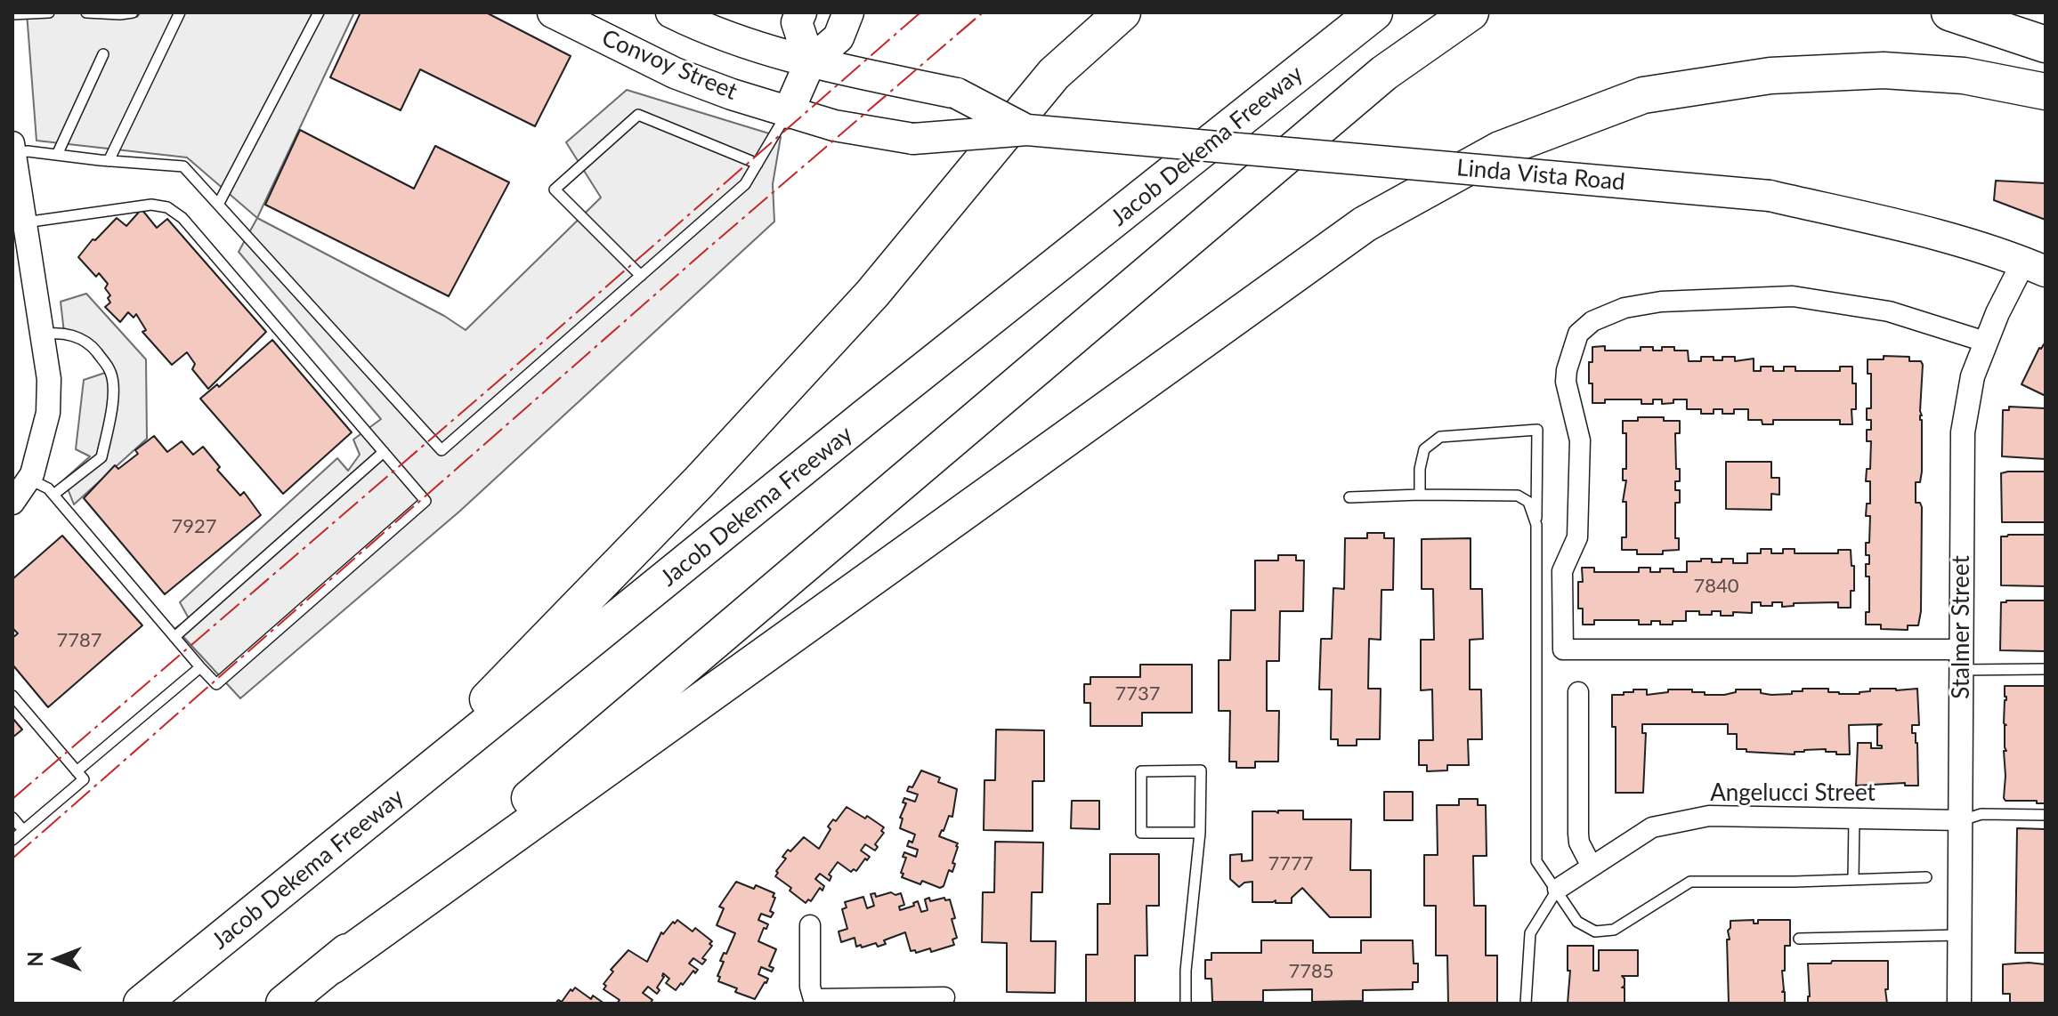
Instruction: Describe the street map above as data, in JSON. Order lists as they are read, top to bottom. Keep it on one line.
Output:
{"streets":{"highway":["Jacob Dekema Freeway"],"main road":["Convoy Street","Linda Vista Road"],"street":["Stalmer Street","Angelucci Street"]},"crossings":[["Convoy Street","Linda Vista Road"],["Linda Vista Road","Stalmer Street"],["Stalmer Street","Angelucci Street"]],"house_numbers":["7927","7840","7787","7737","7777","7785"],"north":"left"}
